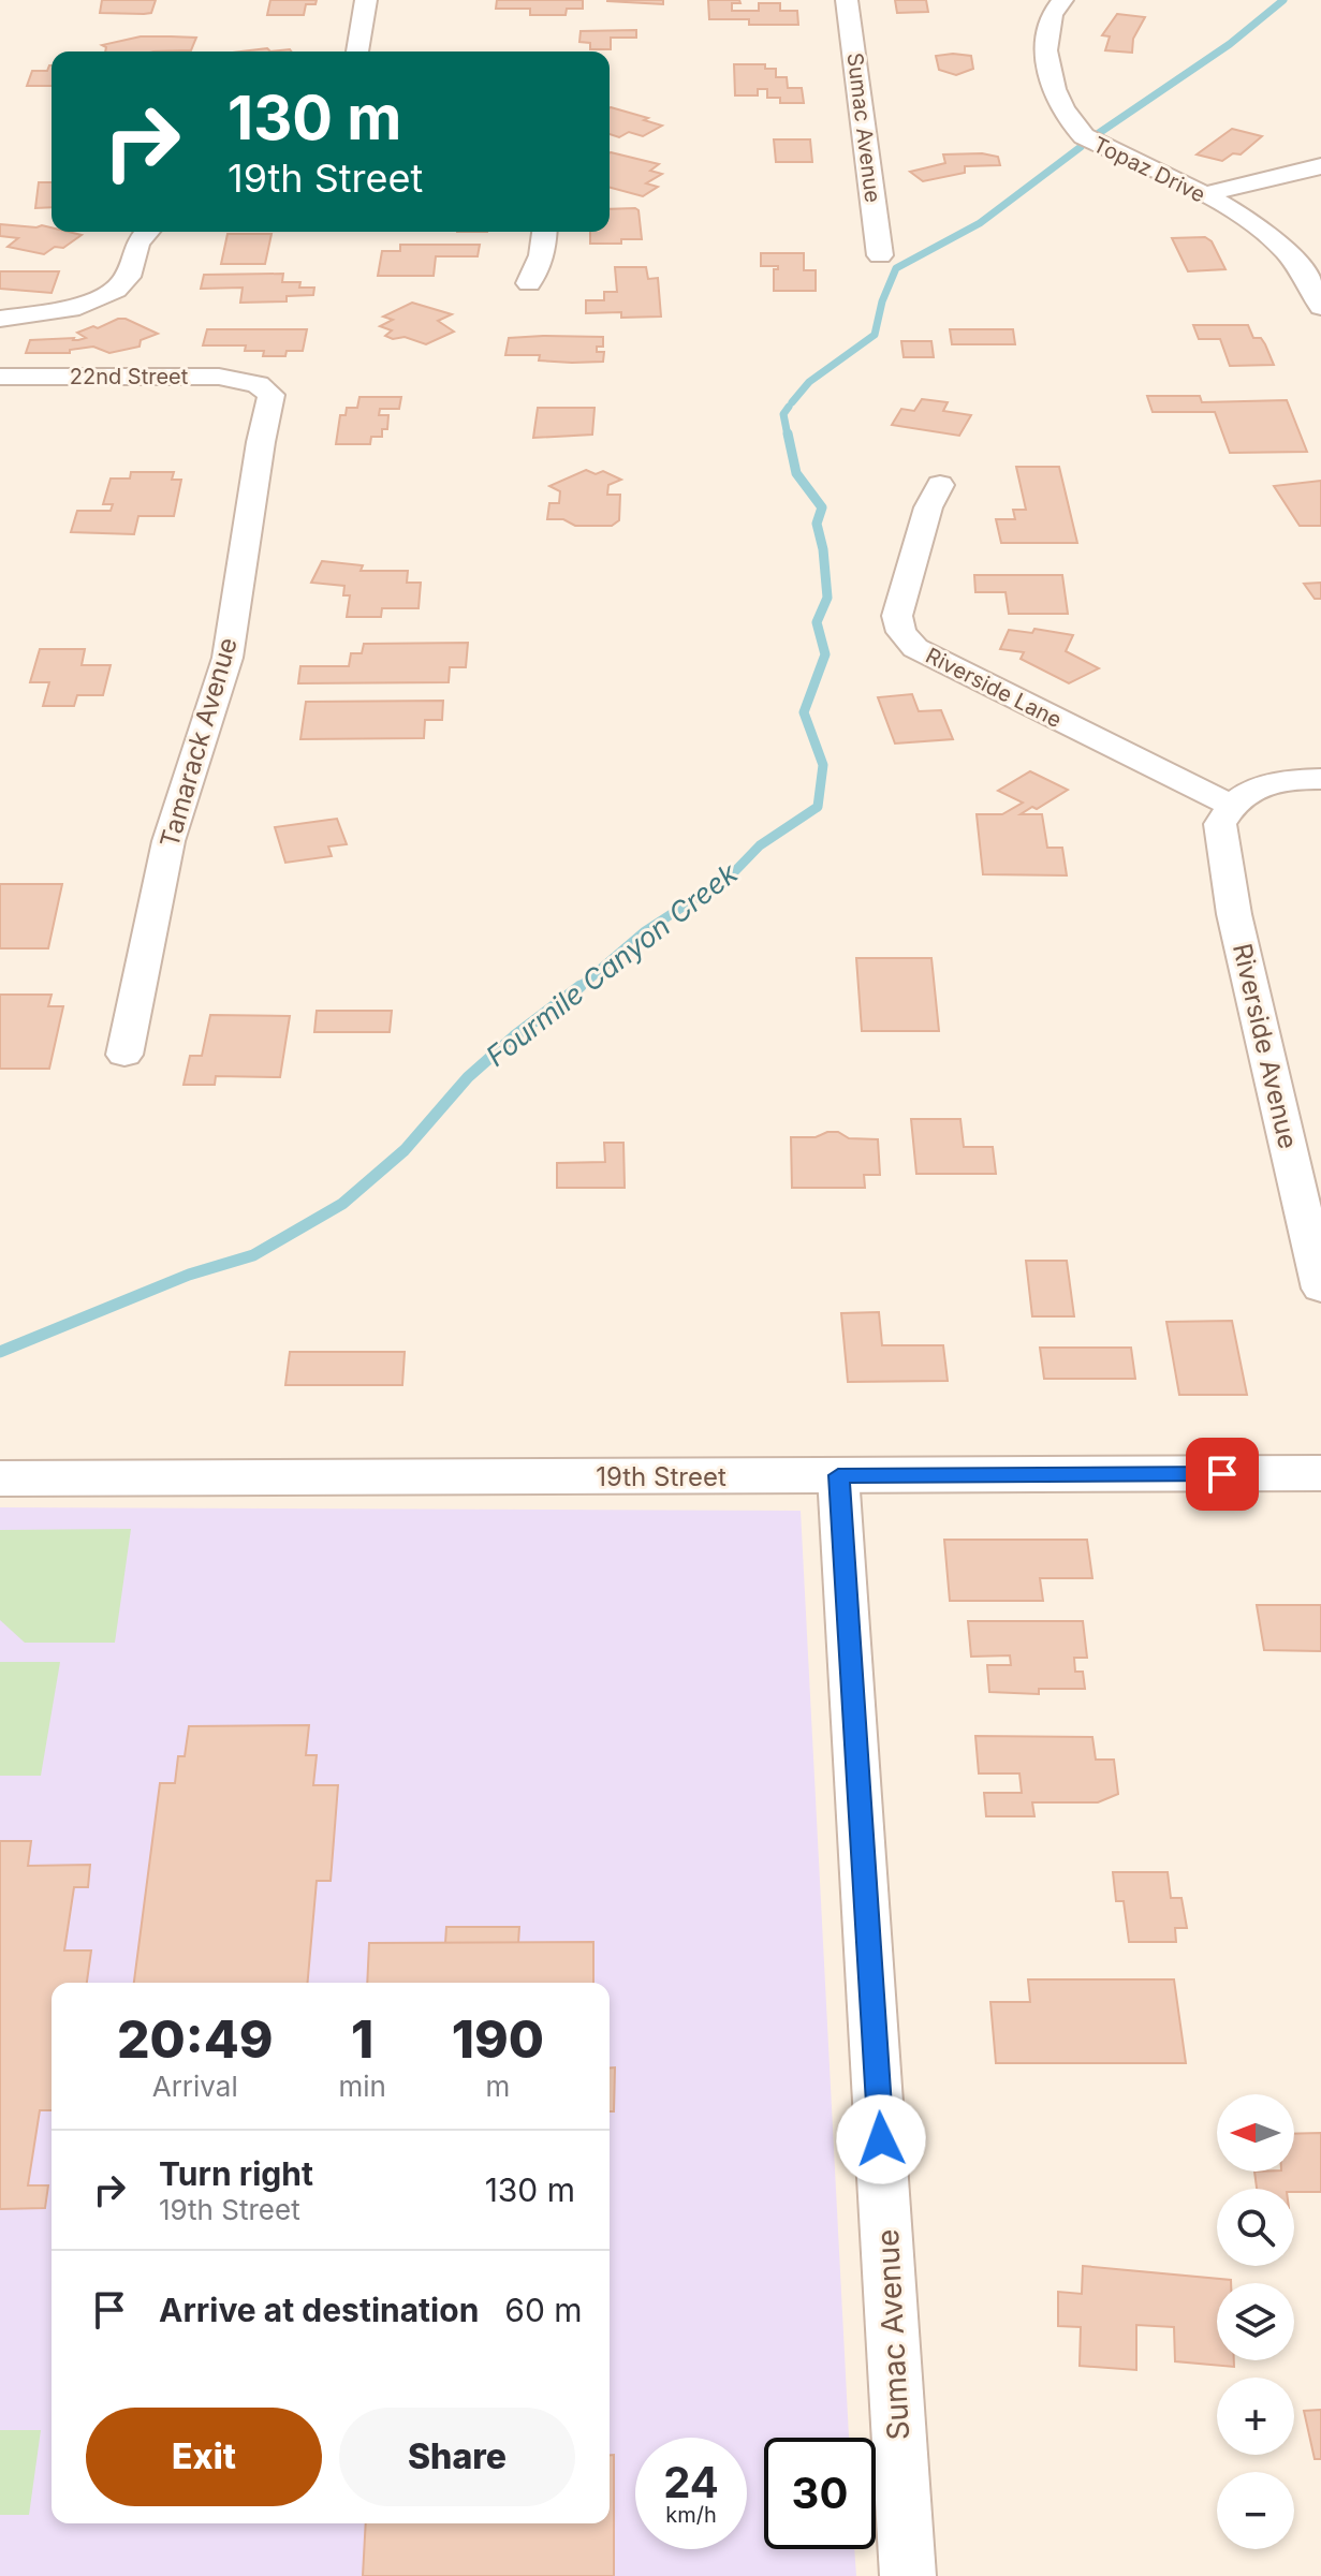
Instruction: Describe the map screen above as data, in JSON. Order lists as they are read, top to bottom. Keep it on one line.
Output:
{"streets":{"street":["Sumac Avenue","Topaz Drive","22nd Street","Riverside Lane","Tamarack Avenue","Riverside Avenue","19th Street"]},"crossings":[["Sumac Avenue","19th Street"],["22nd Street","Tamarack Avenue"],["Riverside Lane","Riverside Avenue"]],"water":["Fourmile Canyon Creek"],"north":"left","page":{"turn":["130 m","19th Street"],"eta":["20:49","Arrival","1","min","190","m"],"map_buttons":["+","−"],"list":[{"name":"Turn right","note":"19th Street","value":"130 m"},{"name":"Arrive at destination","value":"60 m"}],"buttons":["Exit","Share"],"speed":"24 km/h","limit":"30"}}
